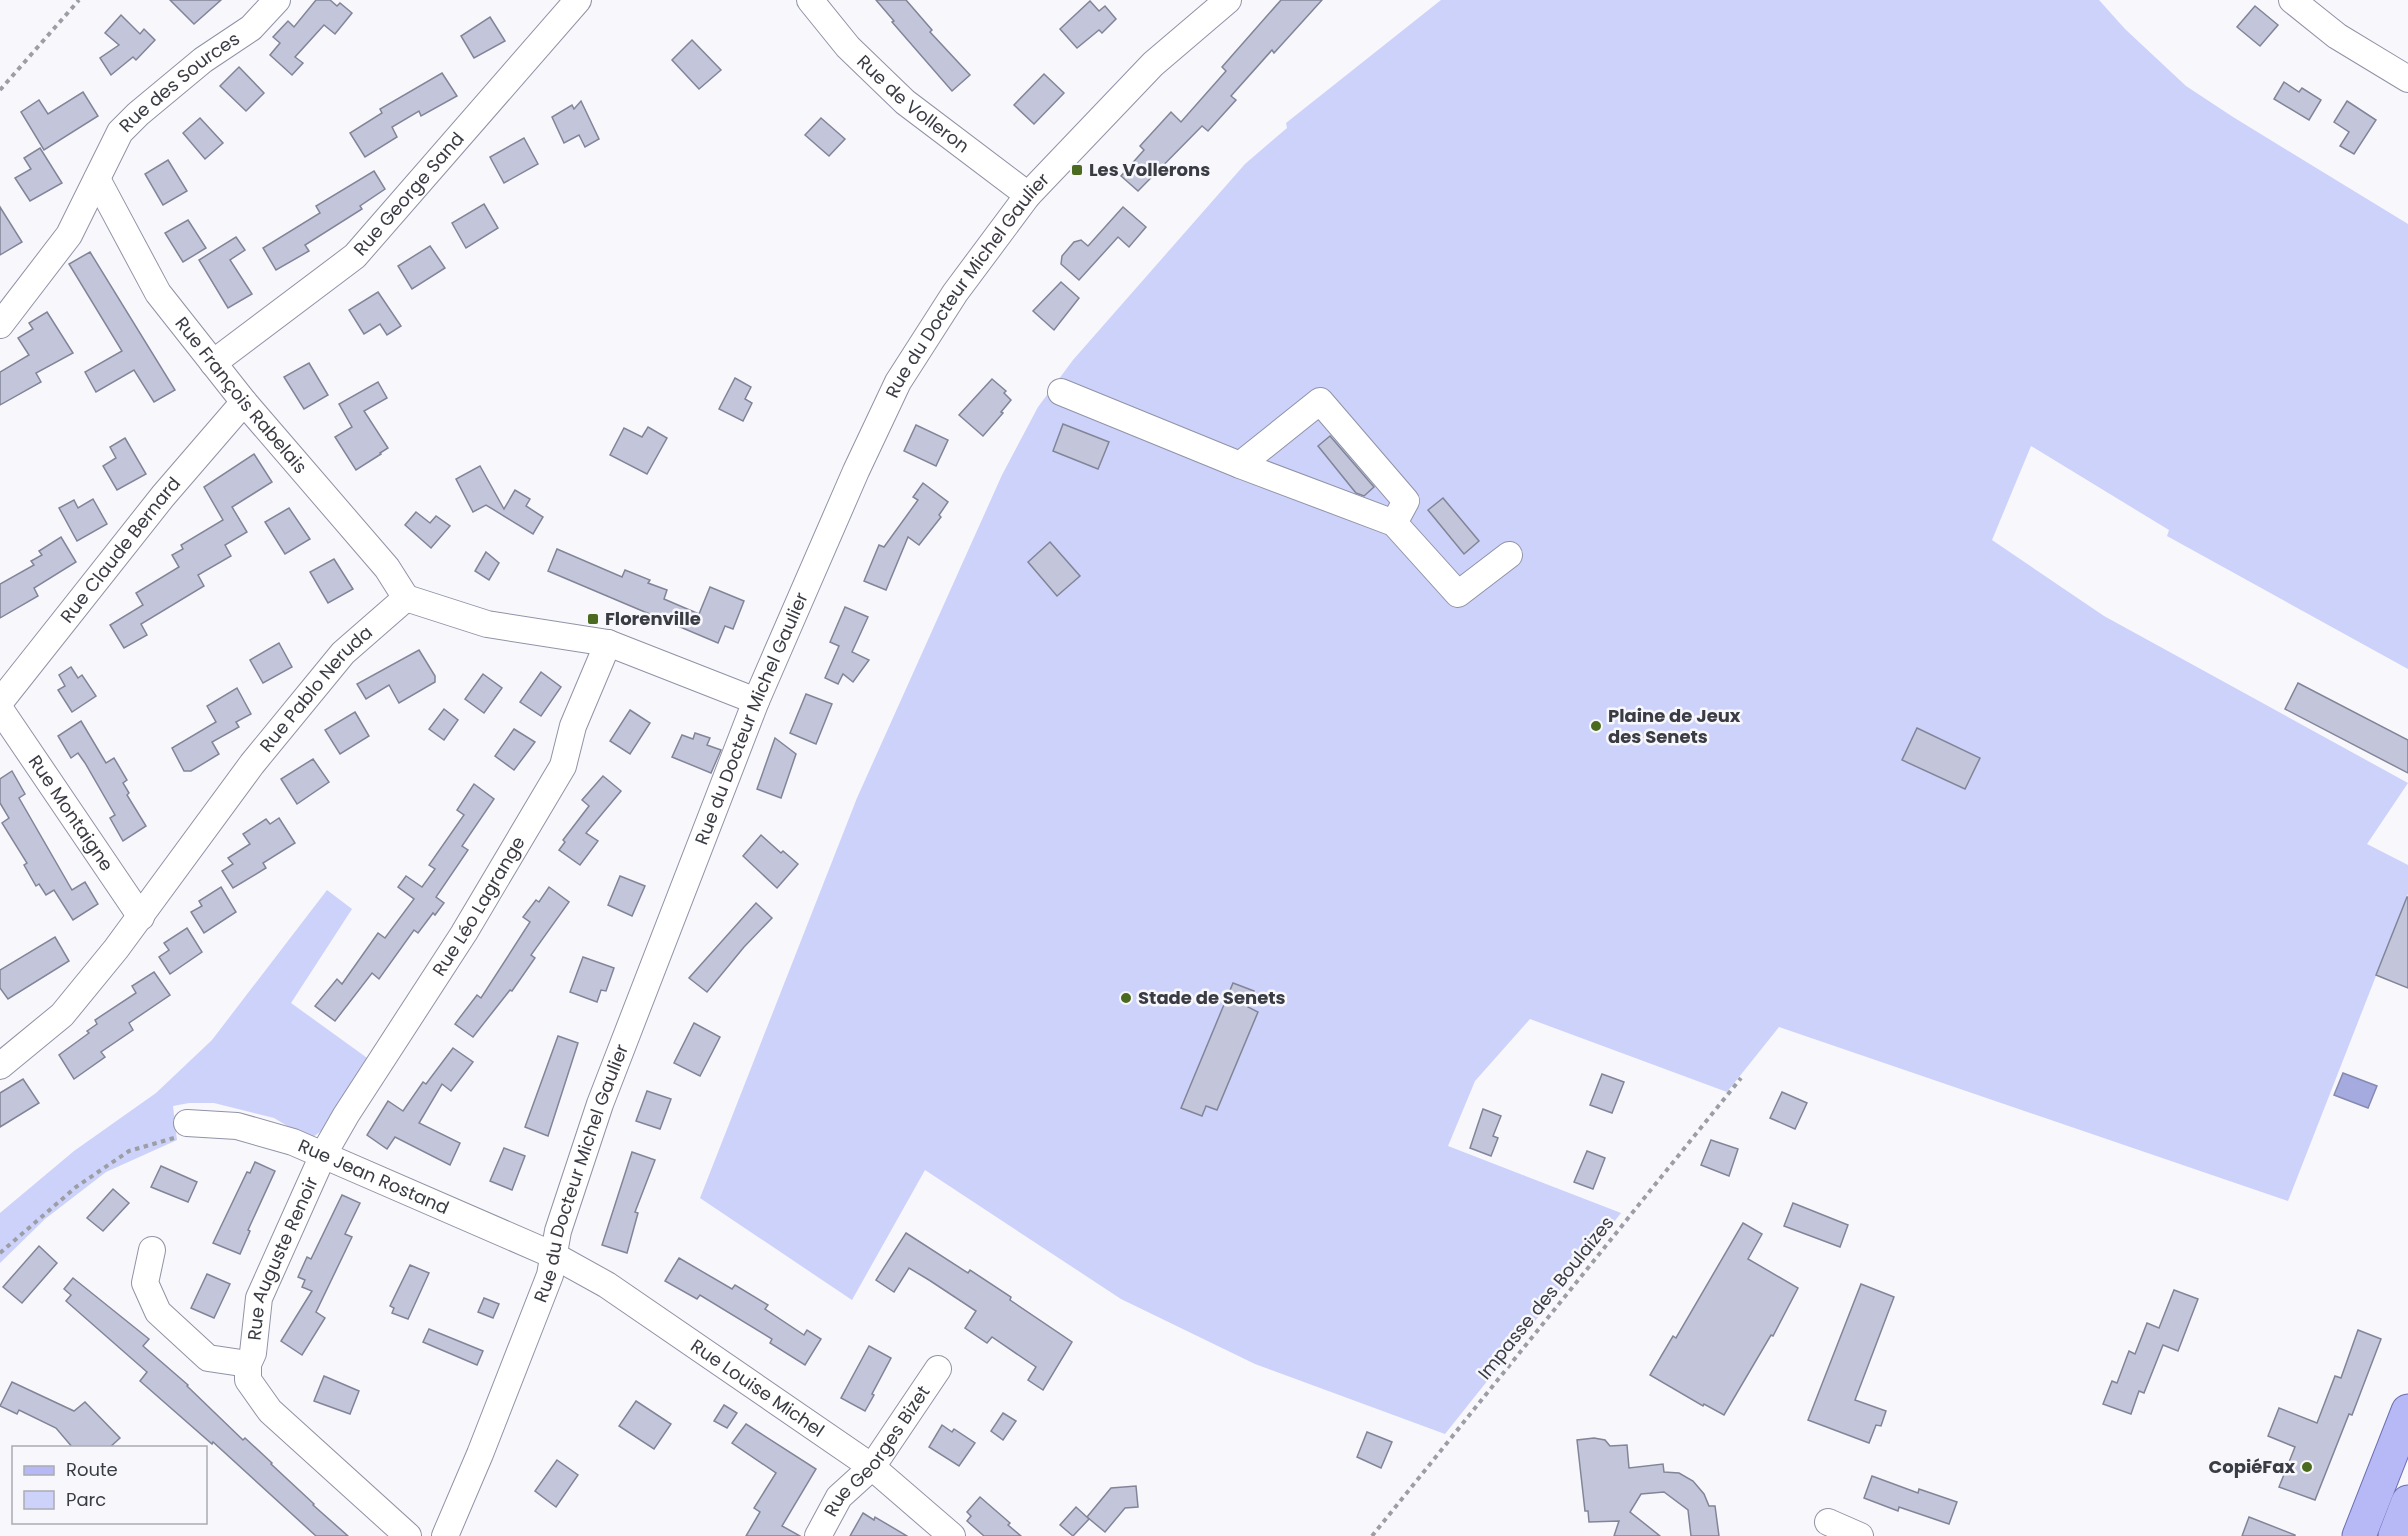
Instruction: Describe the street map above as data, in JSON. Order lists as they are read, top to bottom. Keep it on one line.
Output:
{"streets":{"street":["Rue des Sources","Rue de Volleron","Rue George Sand","Rue du Docteur Michel Gaulier","Rue François Rabelais","Rue Claude Bernard","Rue Pablo Neruda","Rue Montaigne","Rue Léo Lagrange","Rue Jean Rostand","Rue Auguste Renoir","Rue Louise Michel","Rue Georges Bizet"],"path":["Impasse des Boulaizes"]},"crossings":[["Rue des Sources","Rue François Rabelais"],["Rue de Volleron","Rue du Docteur Michel Gaulier"],["Rue George Sand","Rue François Rabelais"],["Rue du Docteur Michel Gaulier","Rue Jean Rostand"],["Rue du Docteur Michel Gaulier","Rue Louise Michel"],["Rue François Rabelais","Rue Claude Bernard"],["Rue François Rabelais","Rue Pablo Neruda"],["Rue Pablo Neruda","Rue Montaigne"],["Rue Léo Lagrange","Rue Jean Rostand"],["Rue Léo Lagrange","Rue Auguste Renoir"],["Rue Jean Rostand","Rue Auguste Renoir"],["Rue Jean Rostand","Rue Louise Michel"],["Rue Louise Michel","Rue Georges Bizet"]],"places":{"transit":["Les Vollerons","Florenville"],"other":["Plaine de Jeux des Senets","Stade de Senets","CopiéFax"]},"legend":["Route","Parc"]}
